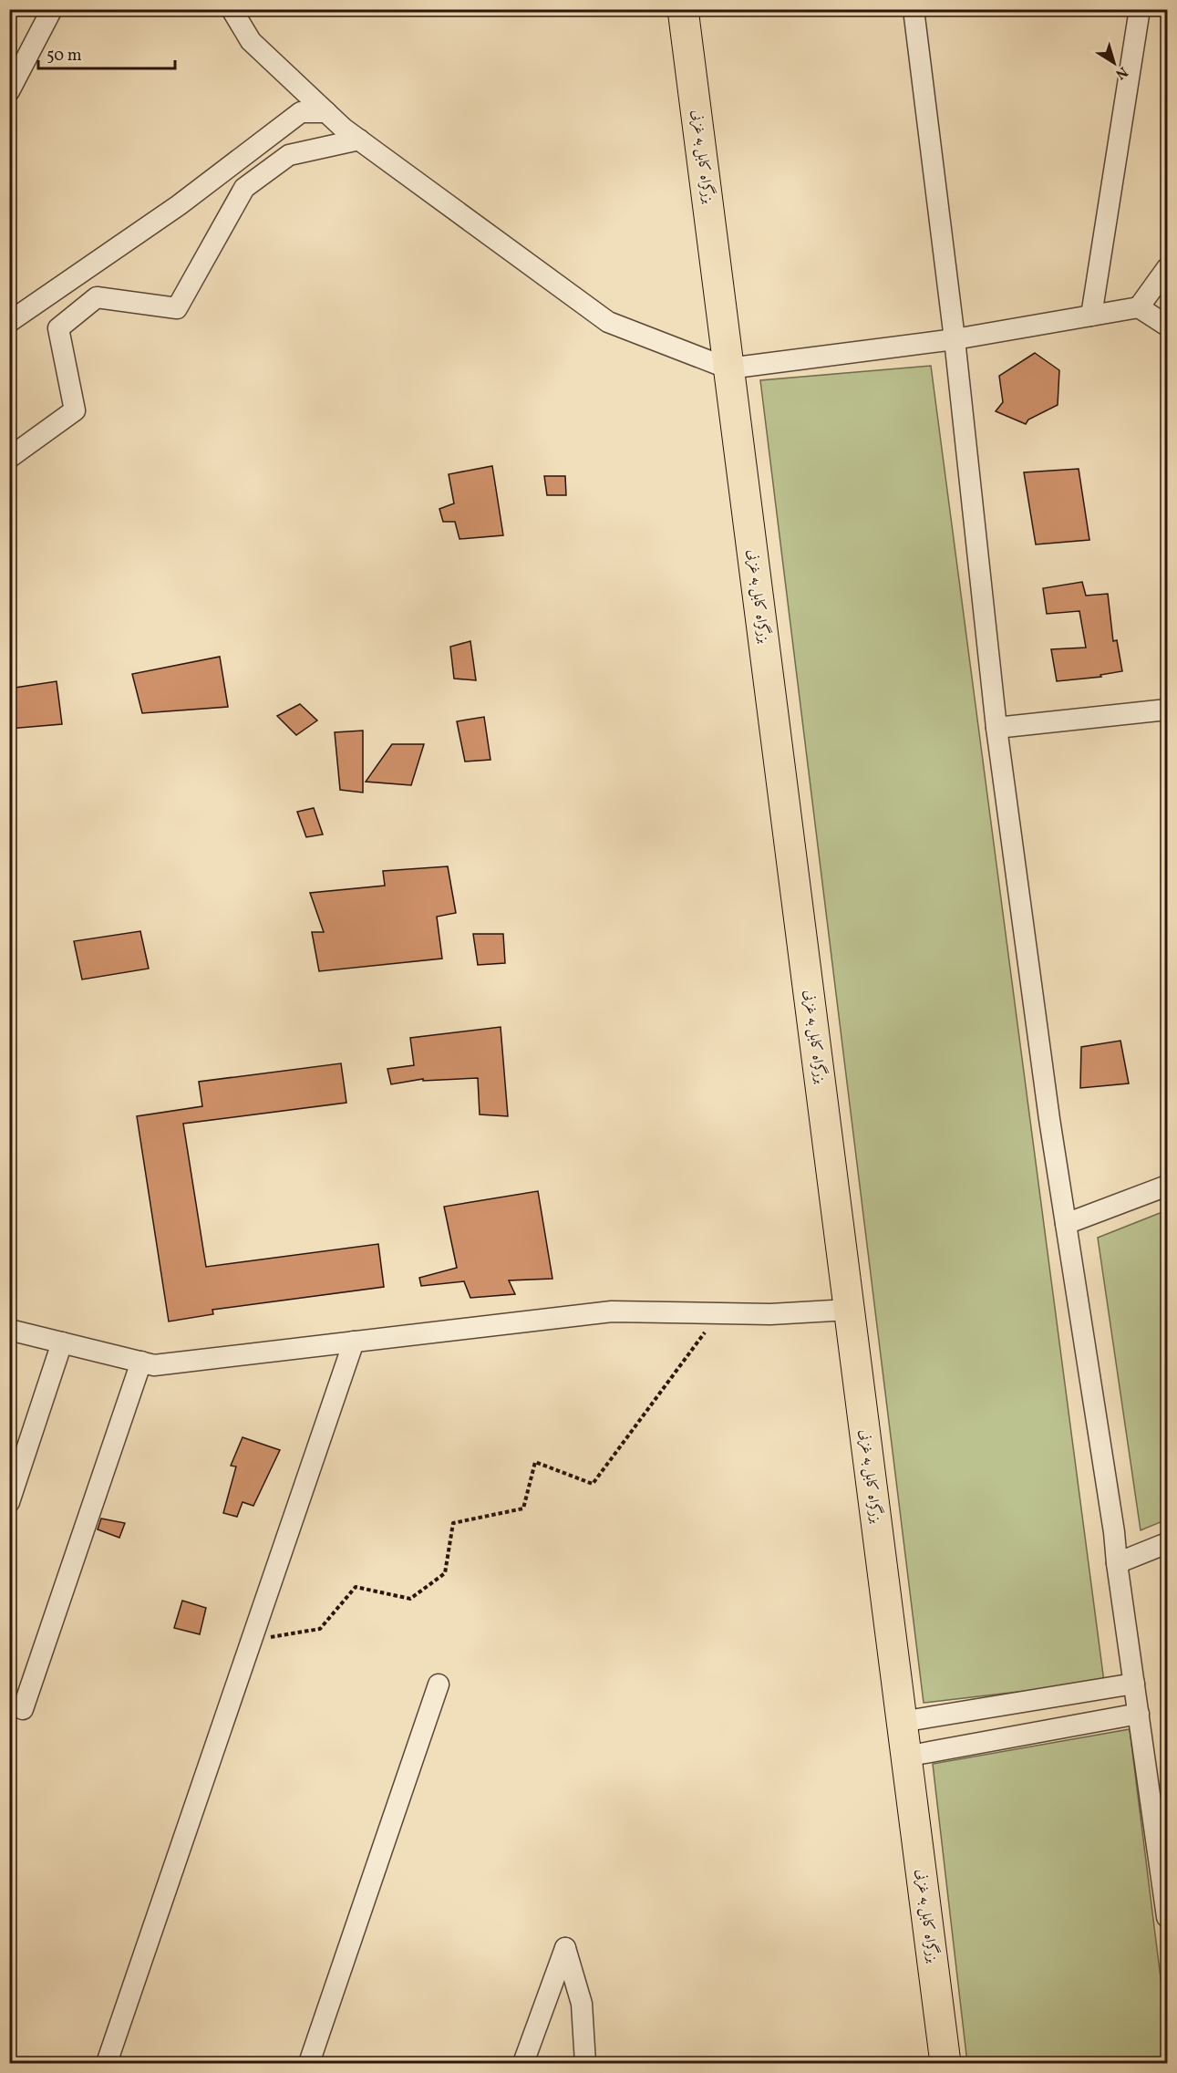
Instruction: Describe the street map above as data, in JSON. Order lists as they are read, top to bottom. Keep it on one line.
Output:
{"streets":{"highway":["بزرگراه کابل به غزنی"]},"scale_bar":"50 m","north":"bottom right"}
